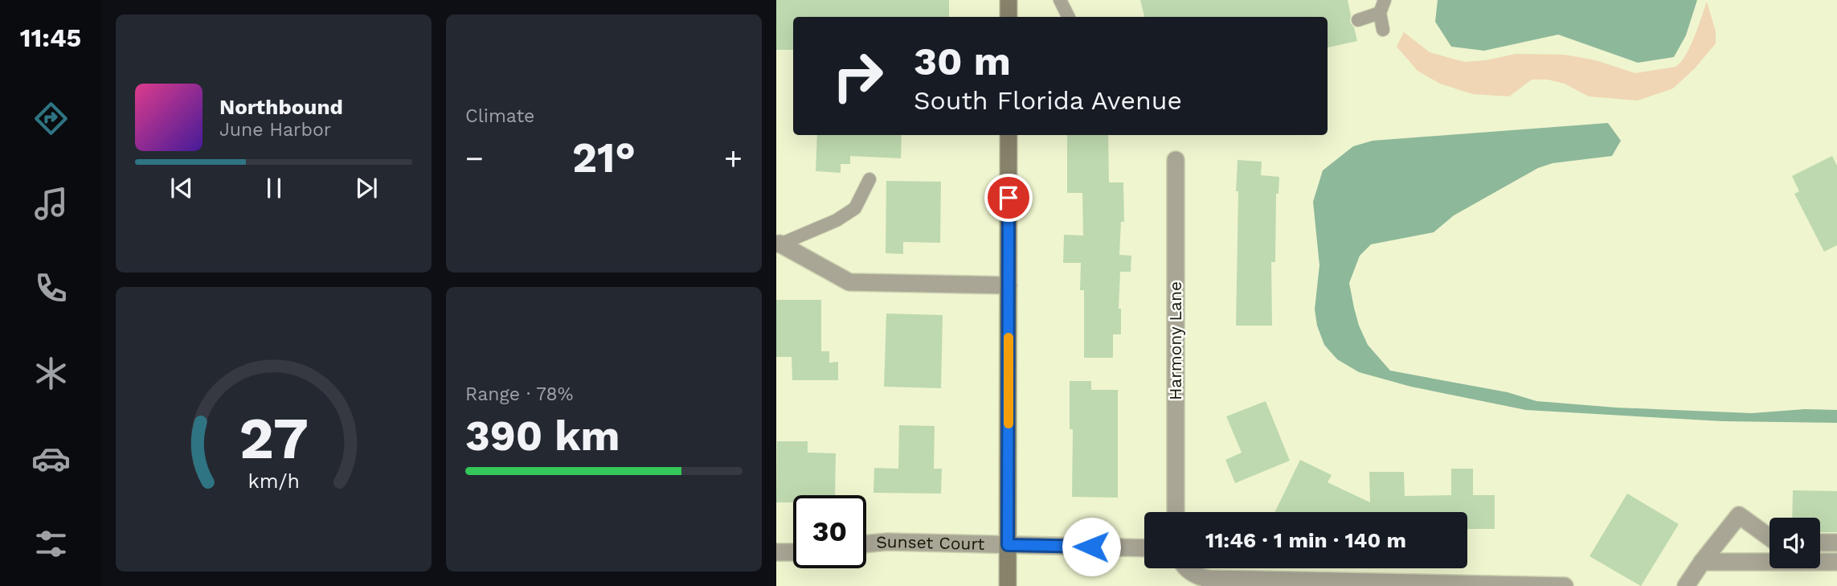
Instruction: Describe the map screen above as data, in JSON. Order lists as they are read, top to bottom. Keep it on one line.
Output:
{"streets":{"street":["Harmony Lane","Sunset Court"]},"page":{"tabs":"11:45","tile":["Climate",["Range · 78%","390 km"]],"turn":["30 m","South Florida Avenue"],"song":["Northbound","June Harbor"],"heat":["−","21°","+"],"limit":"30","trip":"11:46 · 1 min · 140 m","gauge":["27","km/h"]}}
